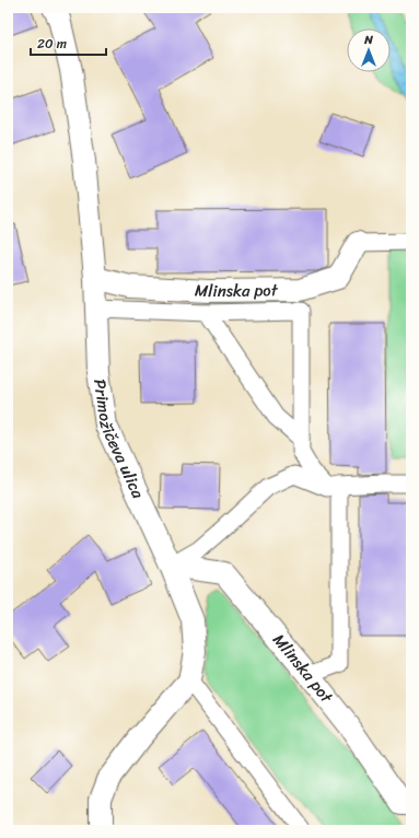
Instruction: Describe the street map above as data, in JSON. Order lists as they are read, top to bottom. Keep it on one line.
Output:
{"streets":{"street":["Mlinska pot","Primožičeva ulica"]},"crossings":[["Mlinska pot","Primožičeva ulica"]],"scale_bar":"20 m","north":"top"}
